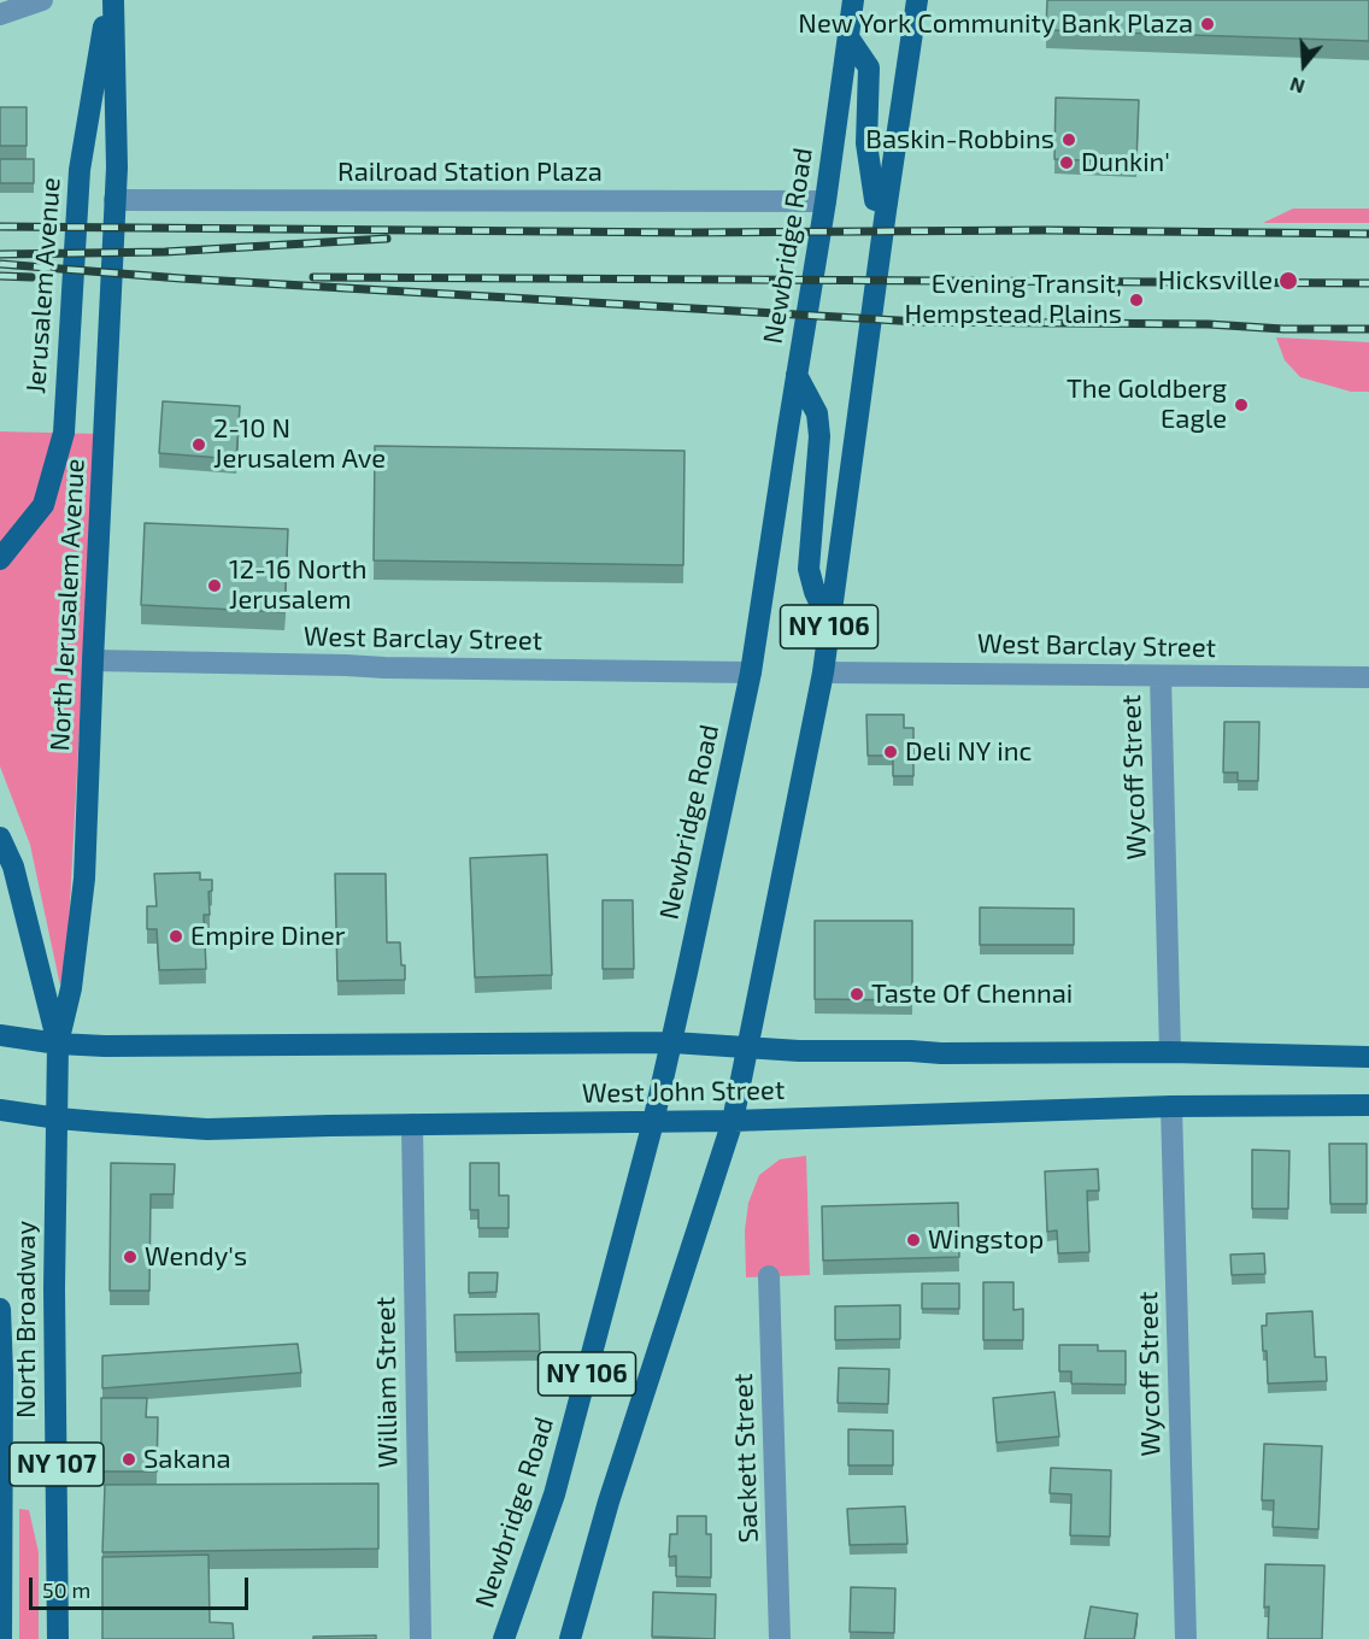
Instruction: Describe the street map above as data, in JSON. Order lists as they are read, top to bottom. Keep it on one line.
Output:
{"streets":{"main road":["Newbridge Road","Jerusalem Avenue","North Jerusalem Avenue","NY 106","West John Street","North Broadway","NY 107"],"street":["Railroad Station Plaza","West Barclay Street","Wycoff Street","William Street","Sackett Street"]},"crossings":[["Railroad Station Plaza","Newbridge Road"],["Railroad Station Plaza","North Jerusalem Avenue"],["Newbridge Road","West Barclay Street"],["Newbridge Road","West John Street"],["Jerusalem Avenue","North Jerusalem Avenue"],["North Jerusalem Avenue","West Barclay Street"],["North Jerusalem Avenue","West John Street"],["North Jerusalem Avenue","North Broadway"],["North Jerusalem Avenue","NY 107"],["NY 106","West Barclay Street"],["NY 106","West John Street"],["West Barclay Street","Wycoff Street"],["Wycoff Street","West John Street"],["West John Street","North Broadway"],["West John Street","William Street"],["West John Street","NY 107"],["North Broadway","NY 107"]],"places":["New York Community Bank Plaza","Baskin-Robbins","Dunkin'","Hicksville","Evening Transit, Hempstead Plains","The Goldberg Eagle","2-10 N Jerusalem Ave","12-16 North Jerusalem","Deli NY inc","Empire Diner","Taste Of Chennai","Wingstop","Wendy's","Sakana"],"scale_bar":"50 m","north":"bottom"}
